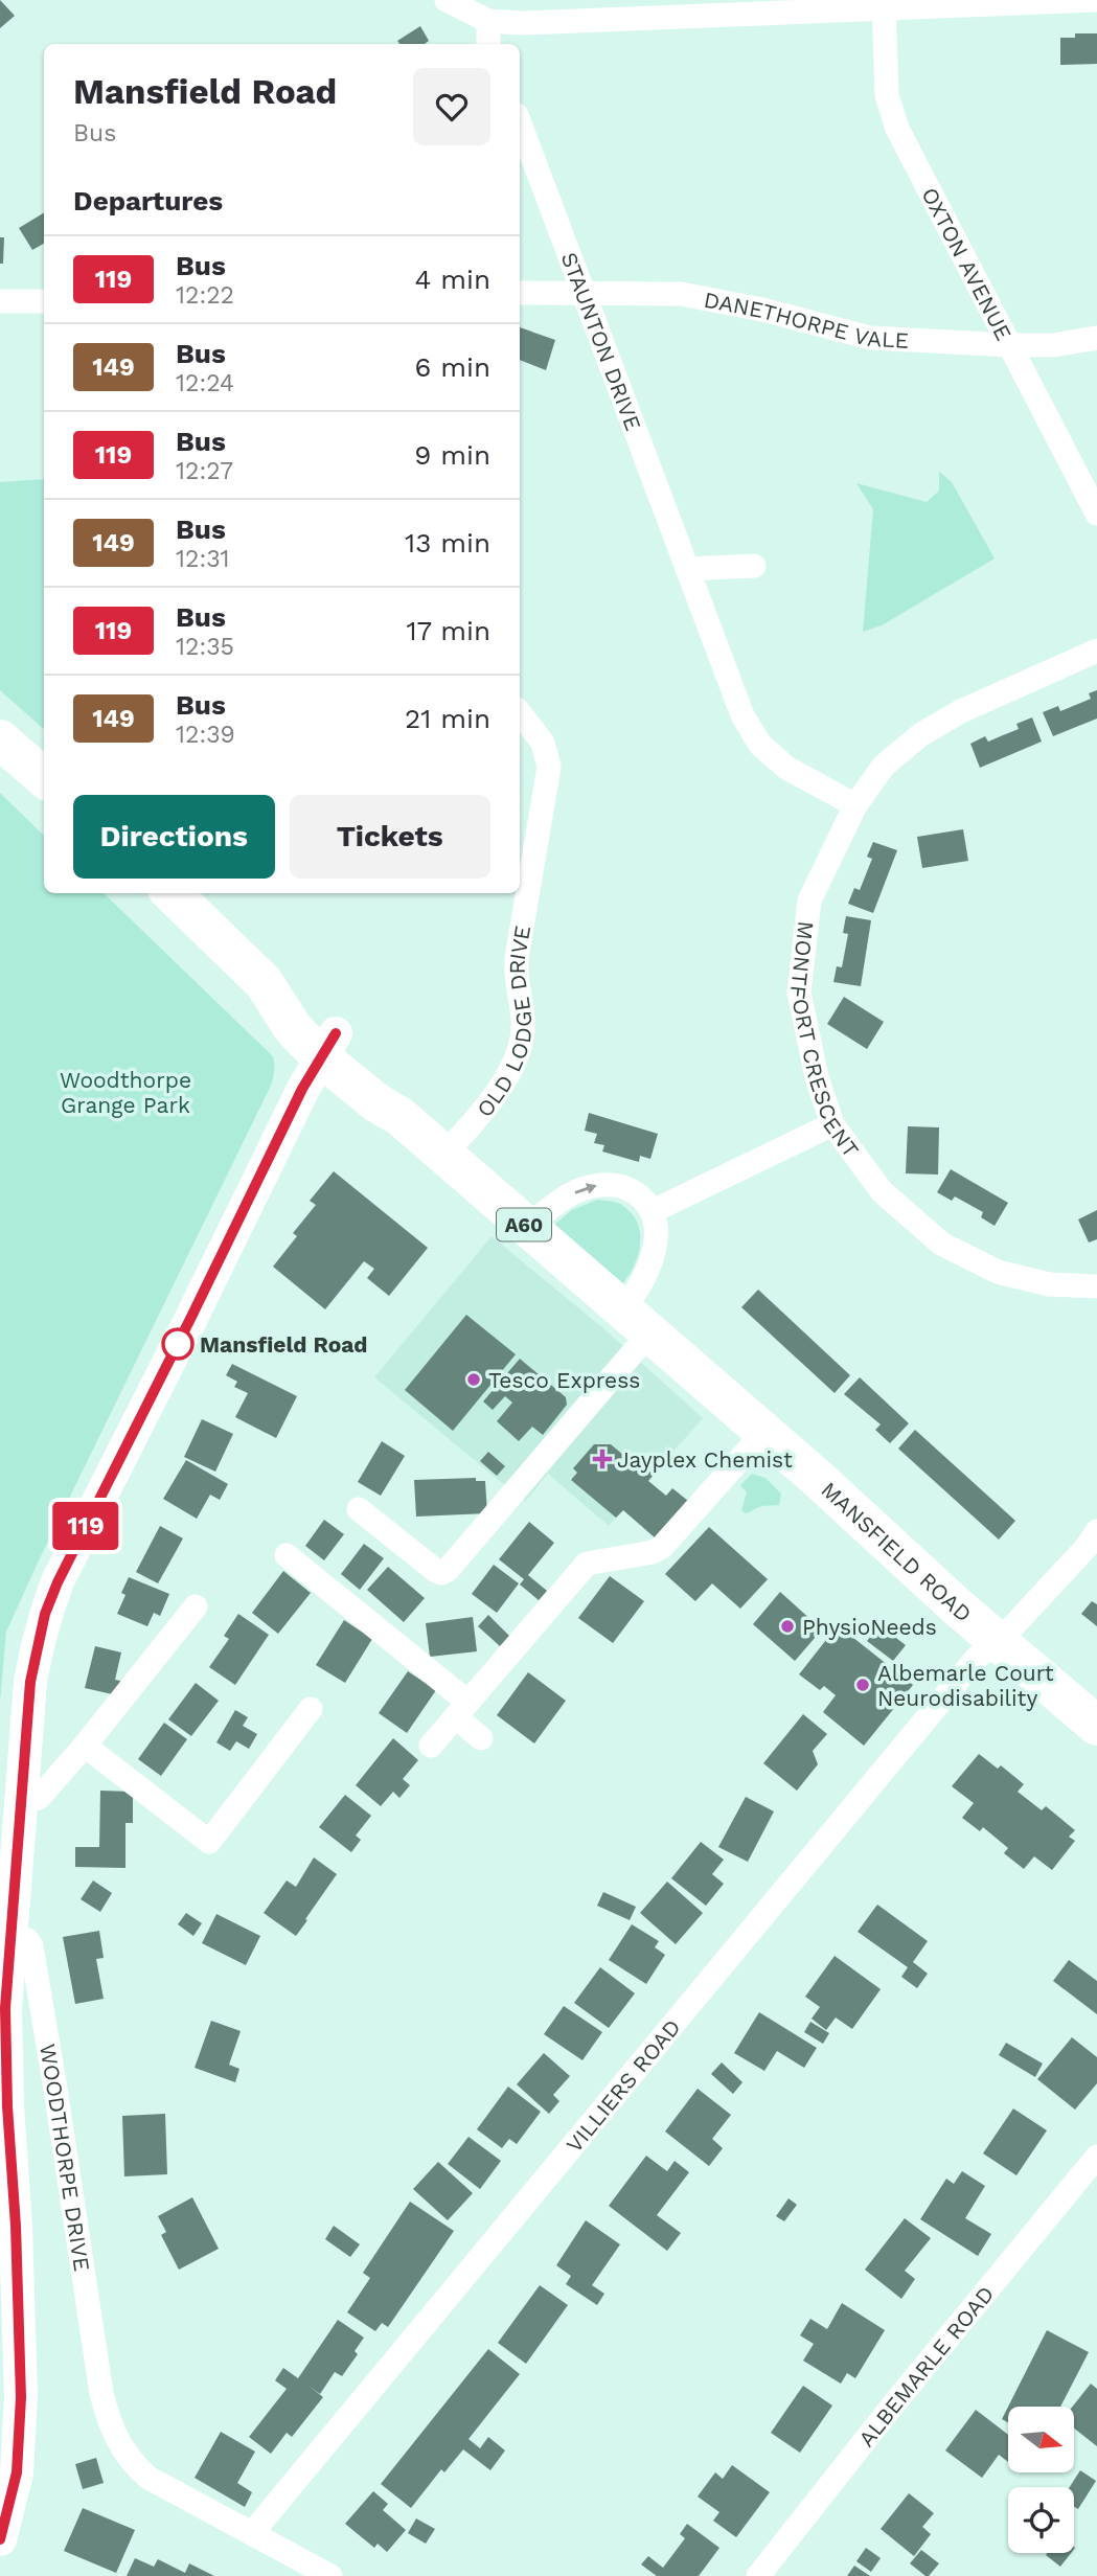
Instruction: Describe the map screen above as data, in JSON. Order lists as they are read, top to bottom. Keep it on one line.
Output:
{"streets":{"highway":["A60","MANSFIELD ROAD"],"street":["OXTON AVENUE","DANETHORPE VALE","STAUNTON DRIVE","OLD LODGE DRIVE","MONTFORT CRESCENT","VILLIERS ROAD","WOODTHORPE DRIVE","ALBEMARLE ROAD"]},"crossings":[["OXTON AVENUE","DANETHORPE VALE"],["DANETHORPE VALE","STAUNTON DRIVE"],["STAUNTON DRIVE","MONTFORT CRESCENT"],["OLD LODGE DRIVE","MANSFIELD ROAD"],["MANSFIELD ROAD","VILLIERS ROAD"],["MANSFIELD ROAD","WOODTHORPE DRIVE"],["VILLIERS ROAD","WOODTHORPE DRIVE"]],"parks":["Woodthorpe Grange Park"],"places":{"other":["Mansfield Road","Tesco Express","PhysioNeeds","Albemarle Court Neurodisability"],"health":["Jayplex Chemist"]},"lines":["bus line 119"],"north":"right","page":{"on_map":"119","heading":[["Mansfield Road","Bus"],"Departures"],"list":[{"mark":"119","name":"Bus","note":"12:22","value":"4 min"},{"mark":"149","name":"Bus","note":"12:24","value":"6 min"},{"mark":"119","name":"Bus","note":"12:27","value":"9 min"},{"mark":"149","name":"Bus","note":"12:31","value":"13 min"},{"mark":"119","name":"Bus","note":"12:35","value":"17 min"},{"mark":"149","name":"Bus","note":"12:39","value":"21 min"}],"buttons":["Directions","Tickets"]}}
